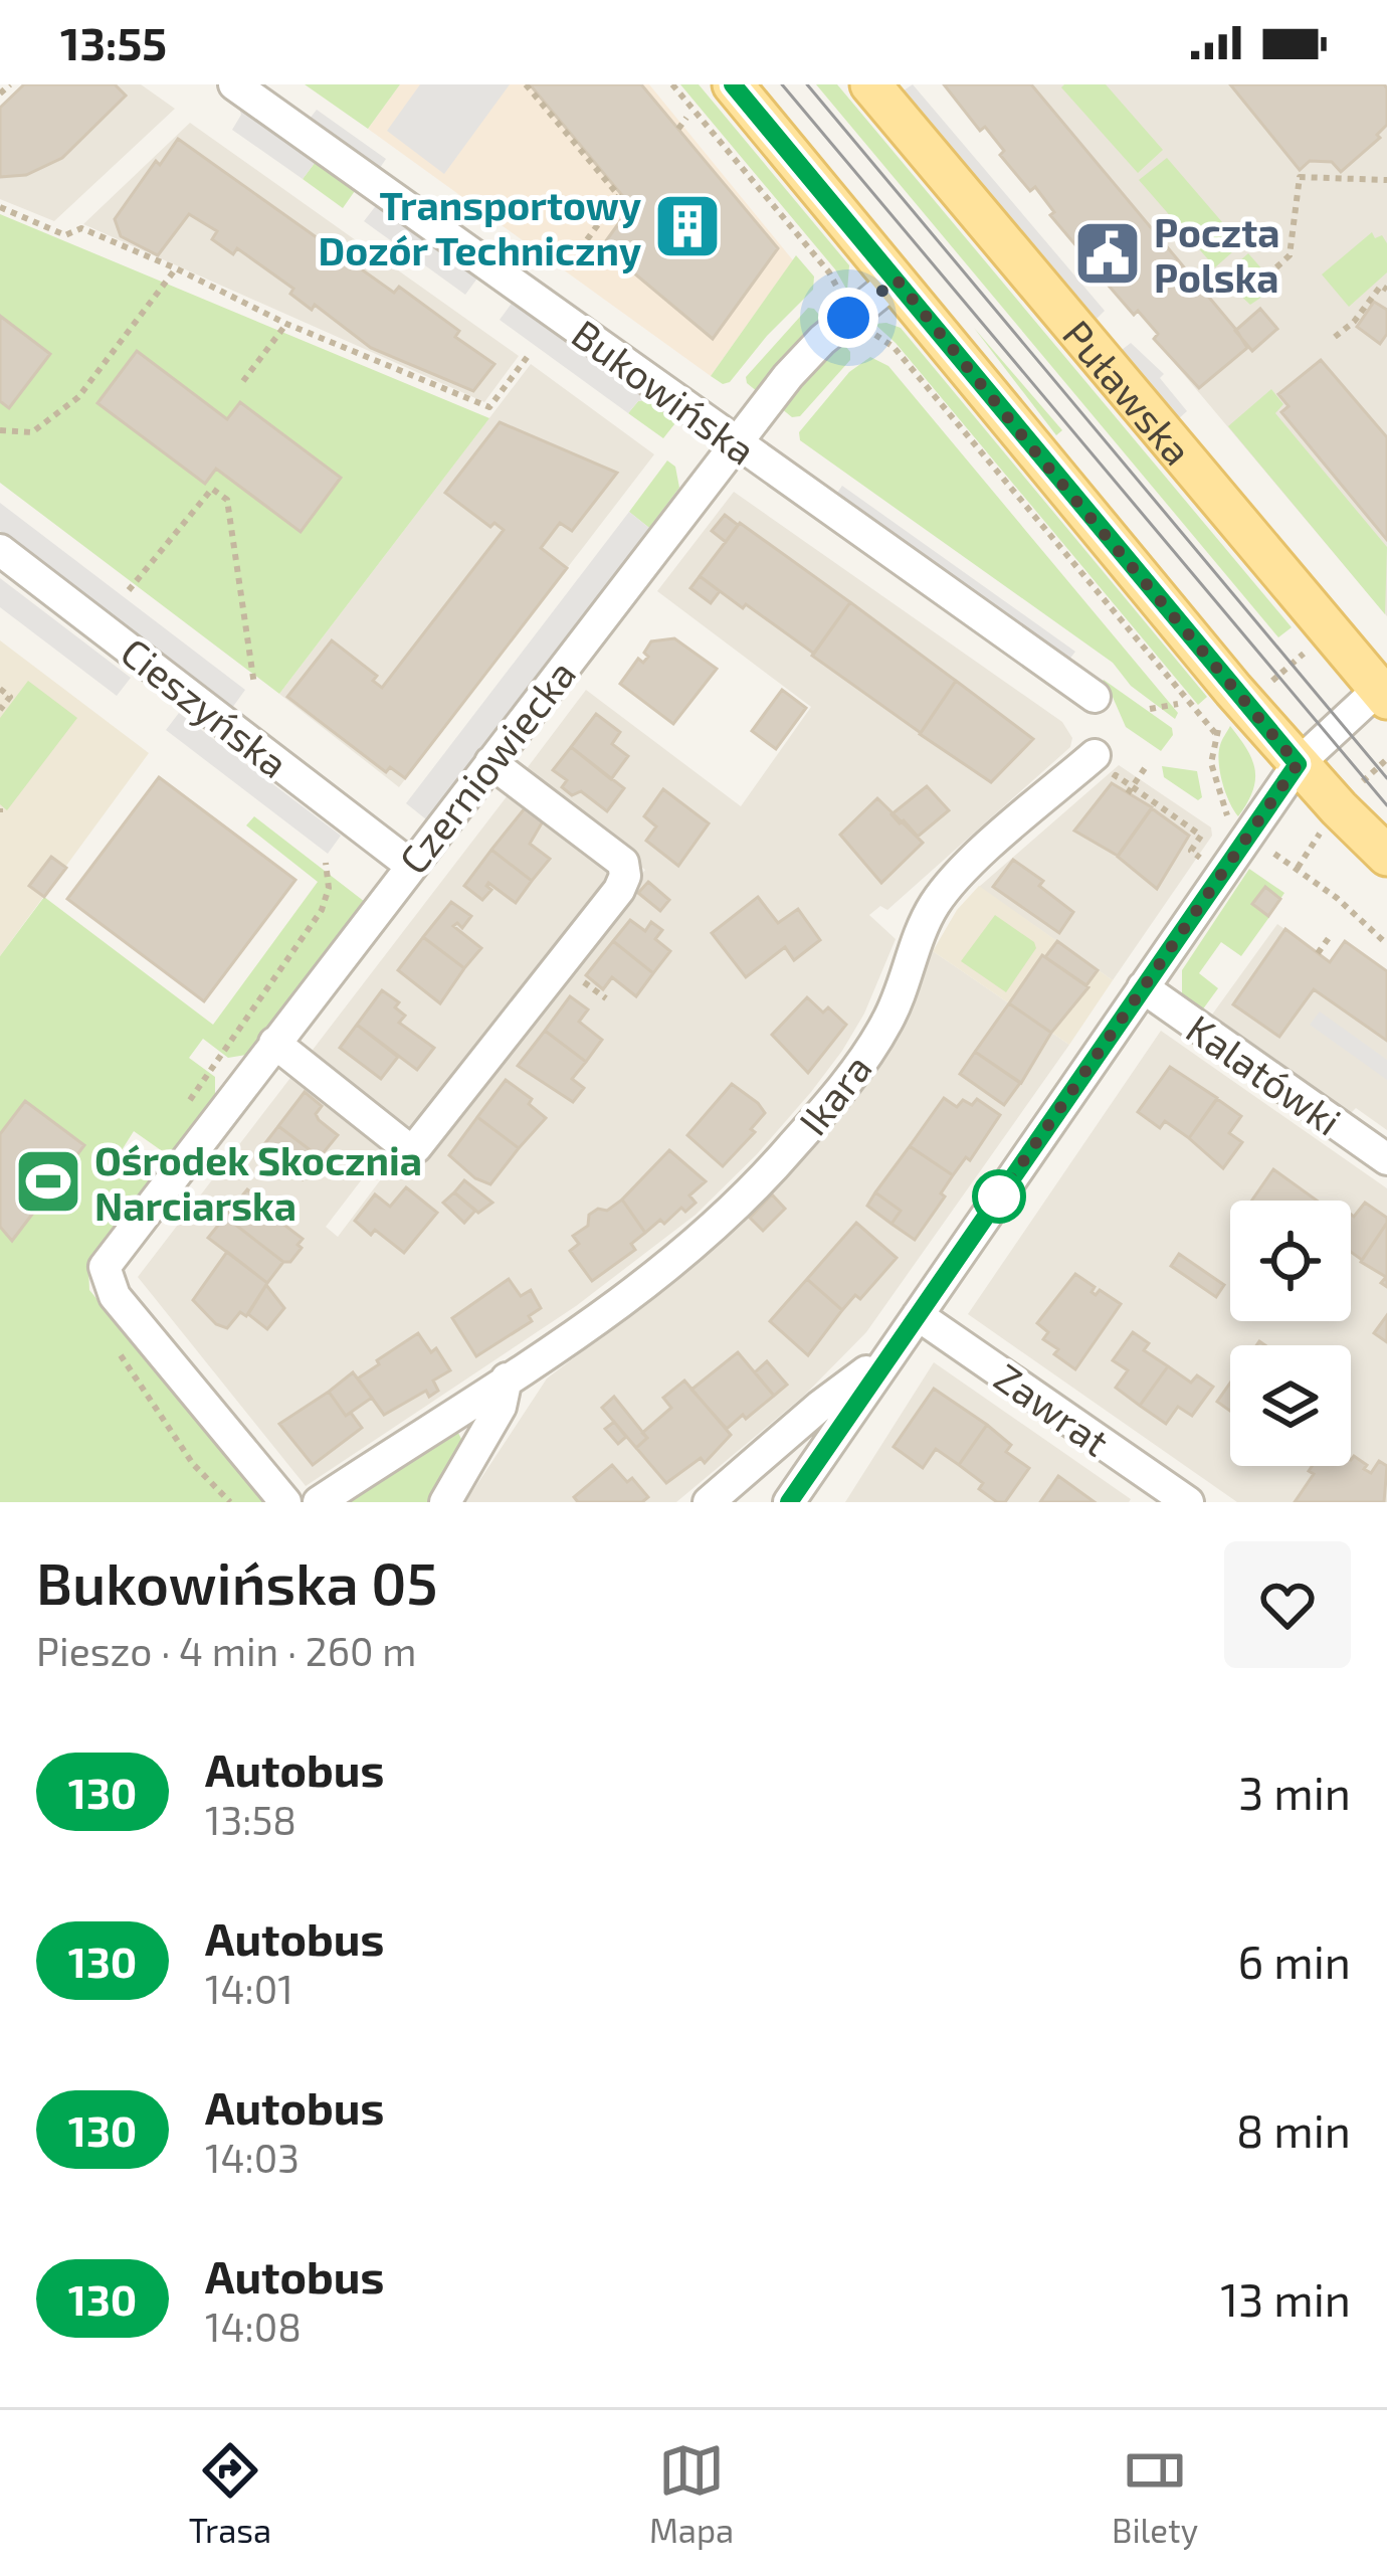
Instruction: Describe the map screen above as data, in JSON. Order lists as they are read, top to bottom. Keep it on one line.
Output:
{"streets":{"main road":["Puławska"],"street":["Bukowińska","Cieszyńska","Czerniowiecka","Kalatówki","Ikara","Zawrat"]},"crossings":[["Bukowińska","Czerniowiecka"],["Cieszyńska","Czerniowiecka"]],"places":{"building":["Transportowy Dozór Techniczny"],"public building":["Poczta Polska"],"sports":["Ośrodek Skocznia Narciarska"]},"lines":["bus line 130"],"page":{"status":"13:55","heading":["Bukowińska 05","Pieszo · 4 min · 260 m"],"list":[{"mark":"130","name":"Autobus","note":"13:58","value":"3 min"},{"mark":"130","name":"Autobus","note":"14:01","value":"6 min"},{"mark":"130","name":"Autobus","note":"14:03","value":"8 min"},{"mark":"130","name":"Autobus","note":"14:08","value":"13 min"}],"tabs":["Trasa","Mapa","Bilety"]}}
